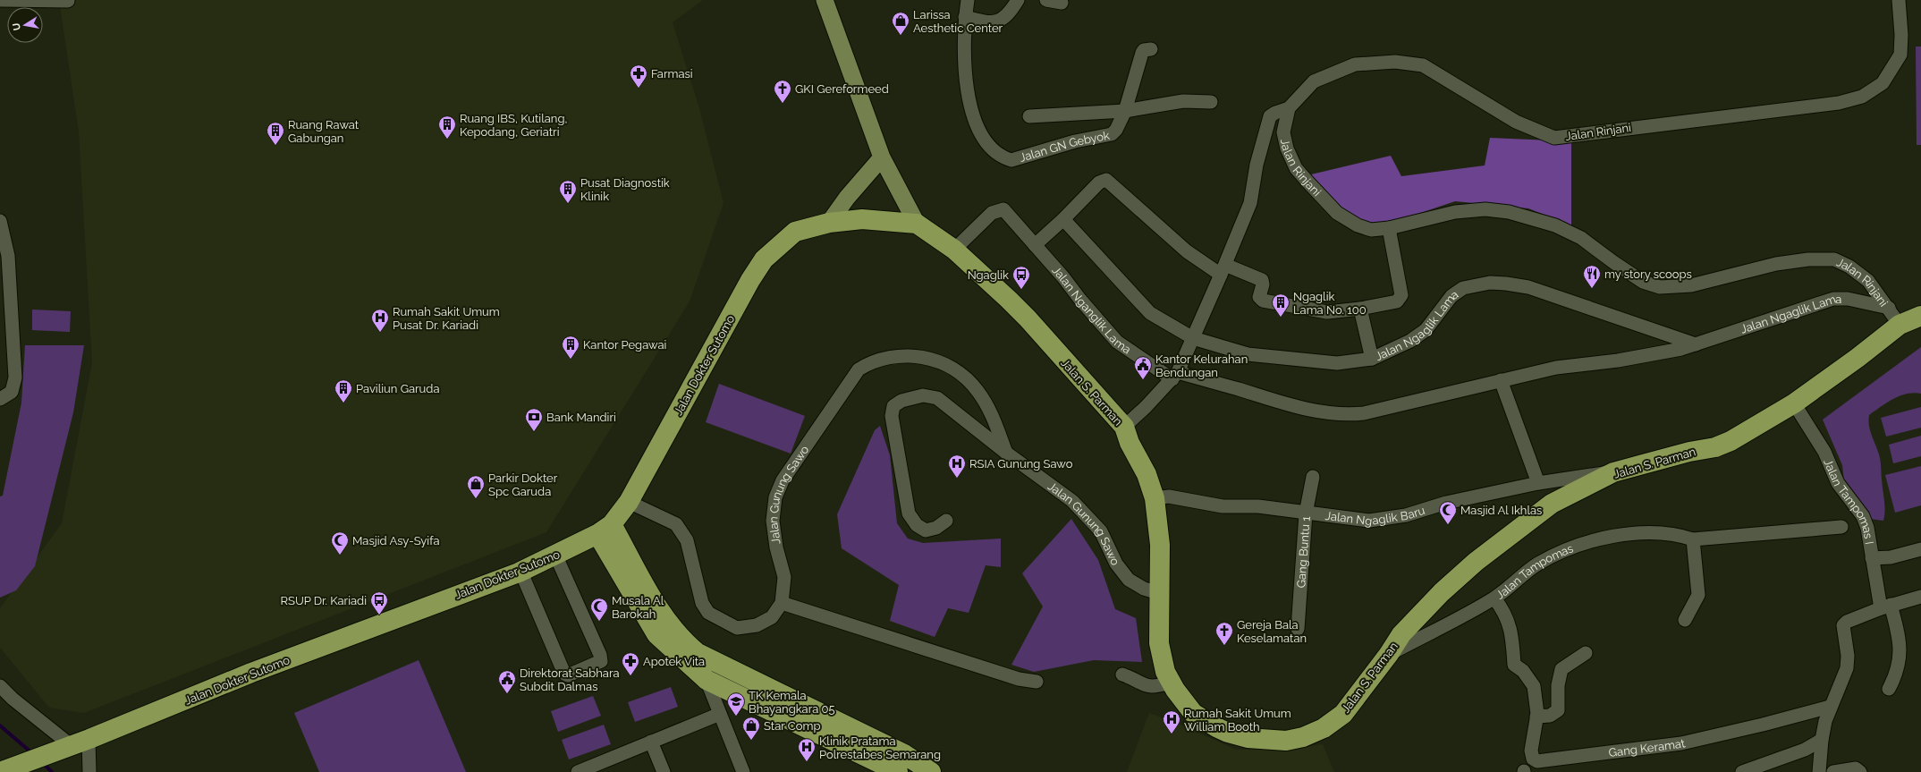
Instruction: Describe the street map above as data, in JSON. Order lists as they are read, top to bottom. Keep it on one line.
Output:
{"streets":{"highway":["Jalan Dokter Sutomo","Jalan S. Parman"],"street":["Jalan Rinjani","Jalan GN Gebyok","Jalan Nganglik Lama","Jalan Ngaglik Lama","Jalan Gunung Sawo","Jalan Tampomas I","Jalan Ngaglik Baru","Gang Buntu 1","Jalan Tampomas","Gang Keramat"]},"crossings":[["Jalan Rinjani","Jalan Ngaglik Lama"],["Jalan Rinjani","Jalan S. Parman"],["Jalan Nganglik Lama","Jalan Ngaglik Lama"],["Jalan Nganglik Lama","Jalan S. Parman"],["Jalan Dokter Sutomo","Jalan S. Parman"],["Jalan Dokter Sutomo","Jalan Gunung Sawo"],["Jalan S. Parman","Jalan Gunung Sawo"],["Jalan S. Parman","Jalan Tampomas I"],["Jalan S. Parman","Jalan Ngaglik Baru"],["Jalan S. Parman","Jalan Tampomas"],["Jalan Ngaglik Baru","Gang Buntu 1"],["Jalan Tampomas","Gang Keramat"]],"places":{"shop":["Larissa Aesthetic Center","Parkir Dokter Spc Garuda","Star Comp"],"pharmacy":["Farmasi","Apotek Vita"],"church":["GKI Gereformeed","Gereja Bala Keselamatan"],"building":["Ruang IBS, Kutilang, Kepodang, Geriatri","Ruang Rawat Gabungan","Pusat Diagnostik Klinik","Ngaglik Lama No. 100","Kantor Pegawai","Paviliun Garuda"],"restaurant":["my story scoops"],"bus stop":["Ngaglik","RSUP Dr. Kariadi"],"hospital":["Rumah Sakit Umum Pusat Dr. Kariadi","RSIA Gunung Sawo","Rumah Sakit Umum William Booth","Klinik Pratama Polrestabes Semarang"],"public building":["Kantor Kelurahan Bendungan","Direktorat Sabhara Subdit Dalmas"],"bank":["Bank Mandiri"],"mosque":["Masjid Al Ikhlas","Masjid Asy-Syifa","Musala Al Barokah"],"school or university":["TK Kemala Bhayangkara 05"]},"north":"left"}
